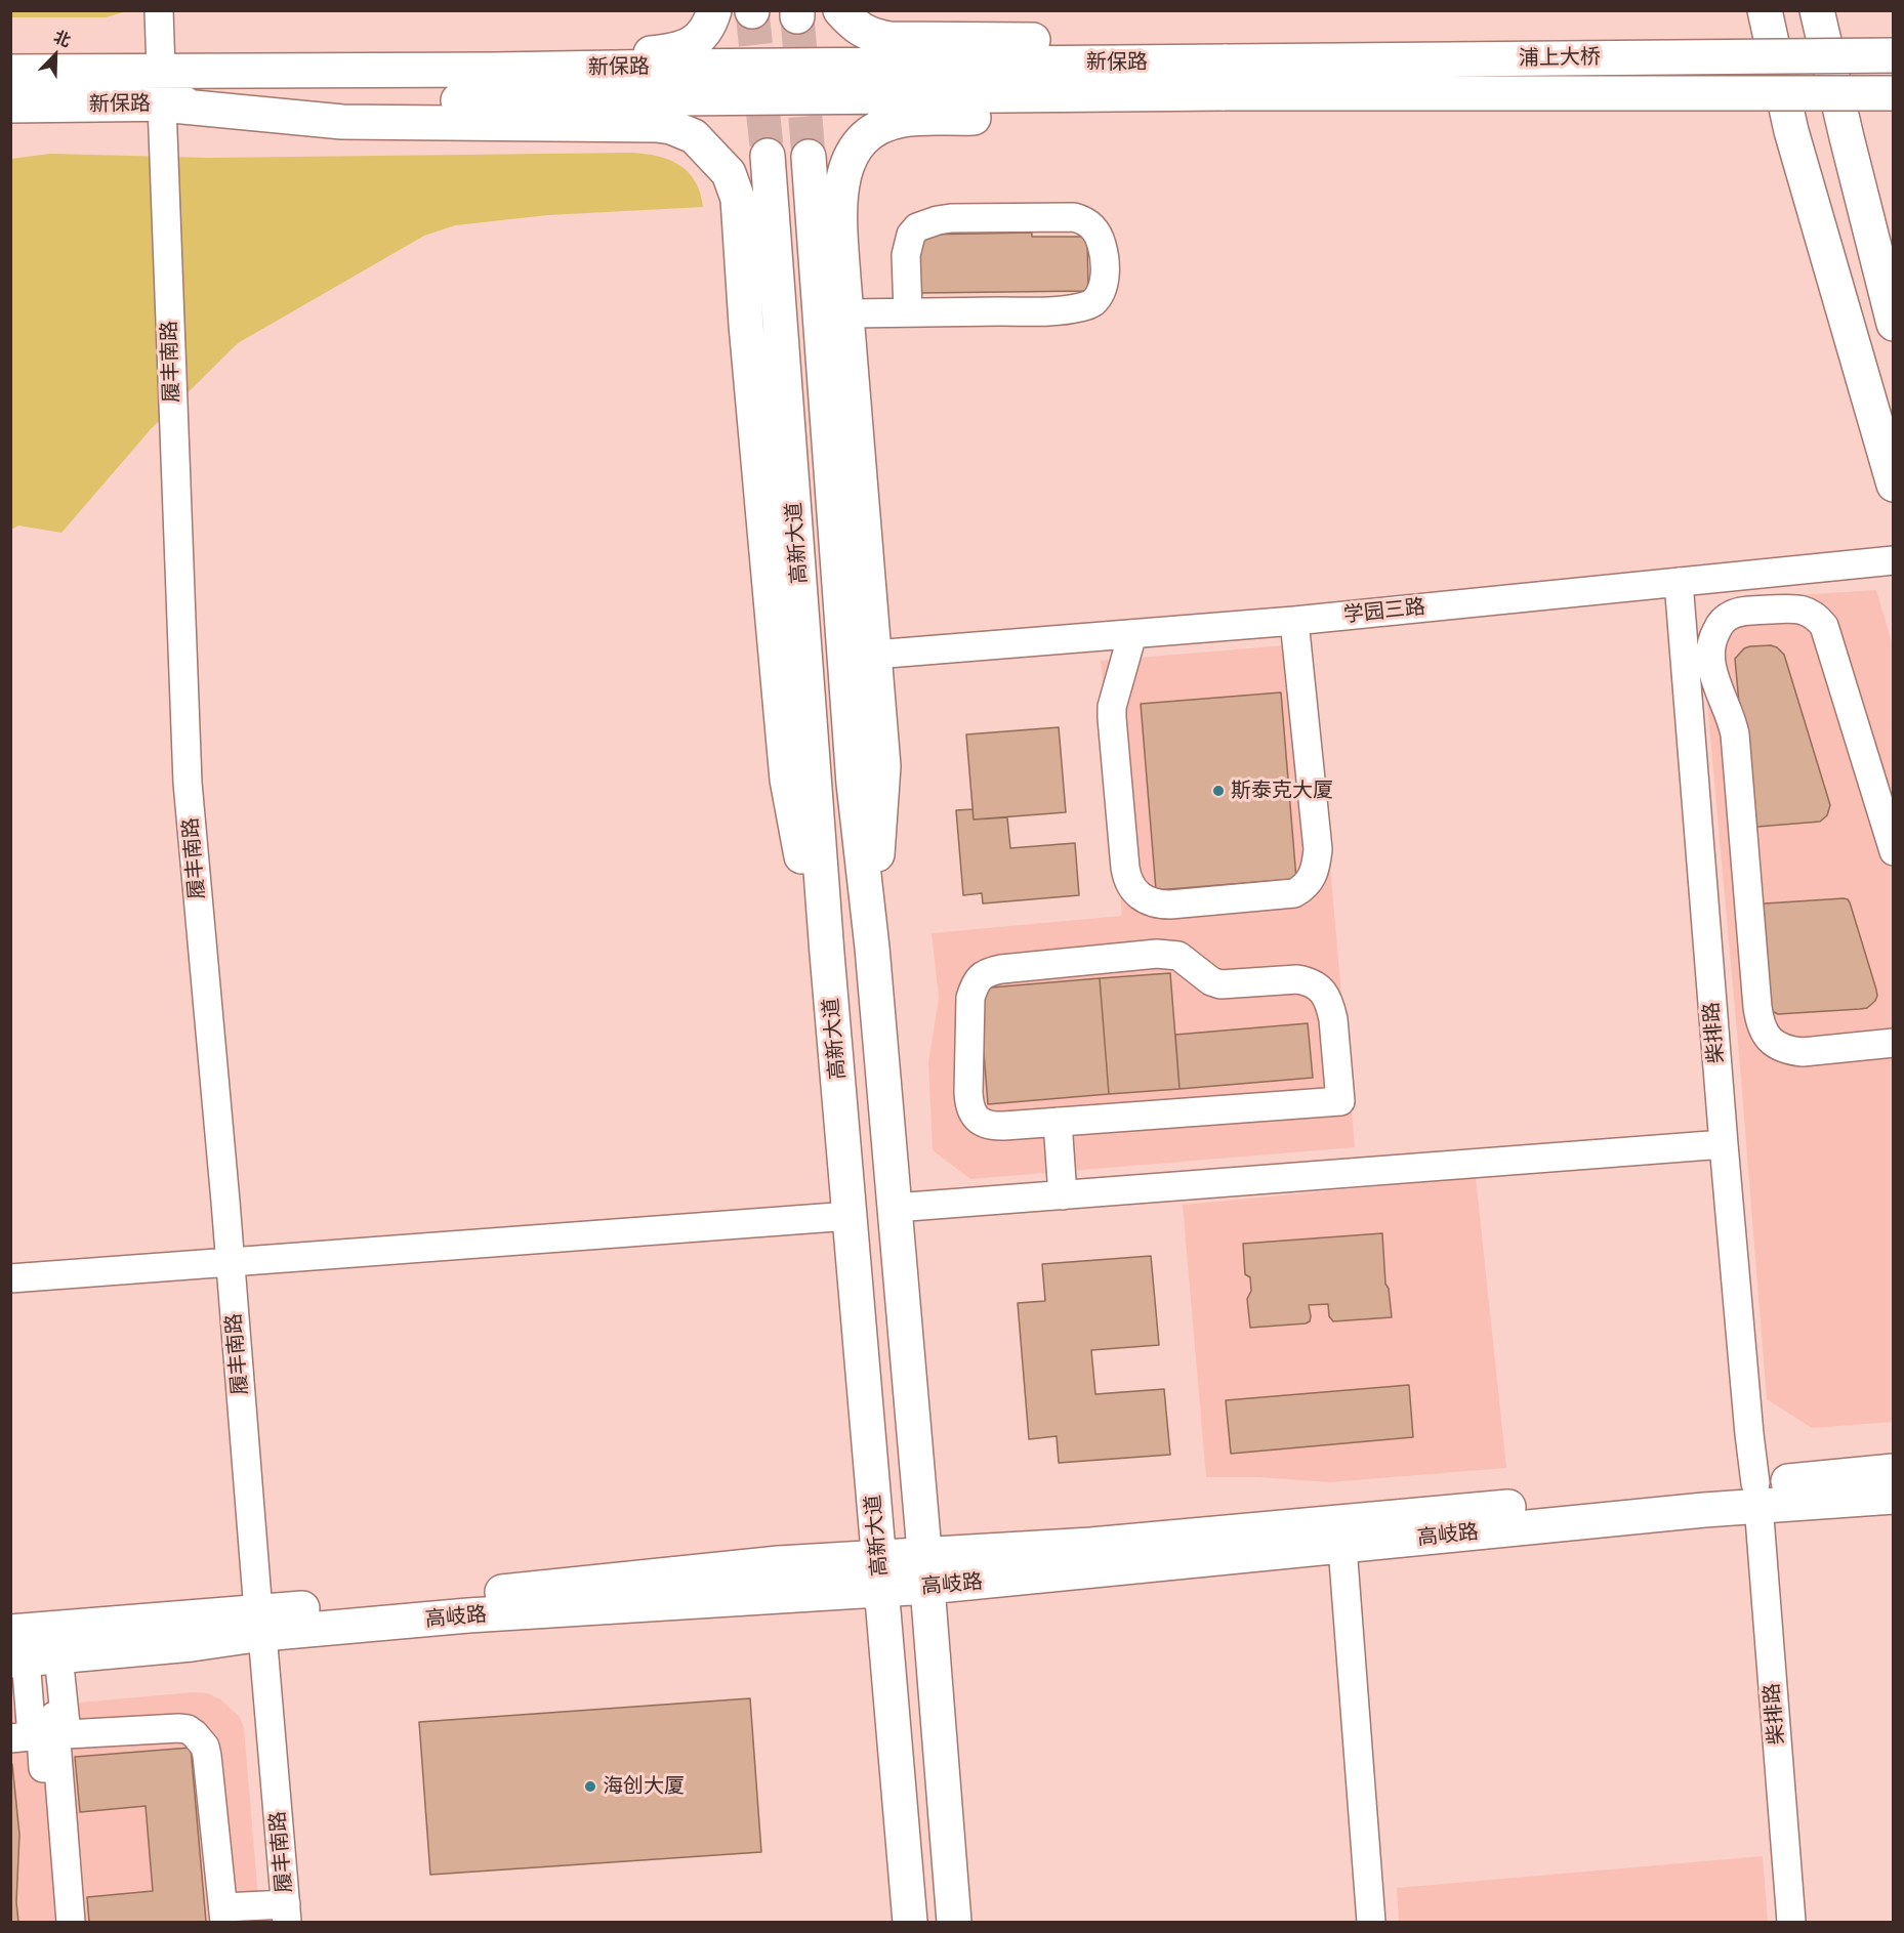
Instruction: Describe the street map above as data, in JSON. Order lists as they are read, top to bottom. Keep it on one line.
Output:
{"streets":{"main road":["浦上大桥","新保路","高新大道","高岐路"],"street":["履丰南路","学园三路","柴排路"]},"crossings":[["浦上大桥","新保路"],["新保路","履丰南路"],["履丰南路","高岐路"],["高新大道","高岐路"],["学园三路","柴排路"],["柴排路","高岐路"]],"places":["斯泰克大厦","海创大厦"],"north":"top right"}
